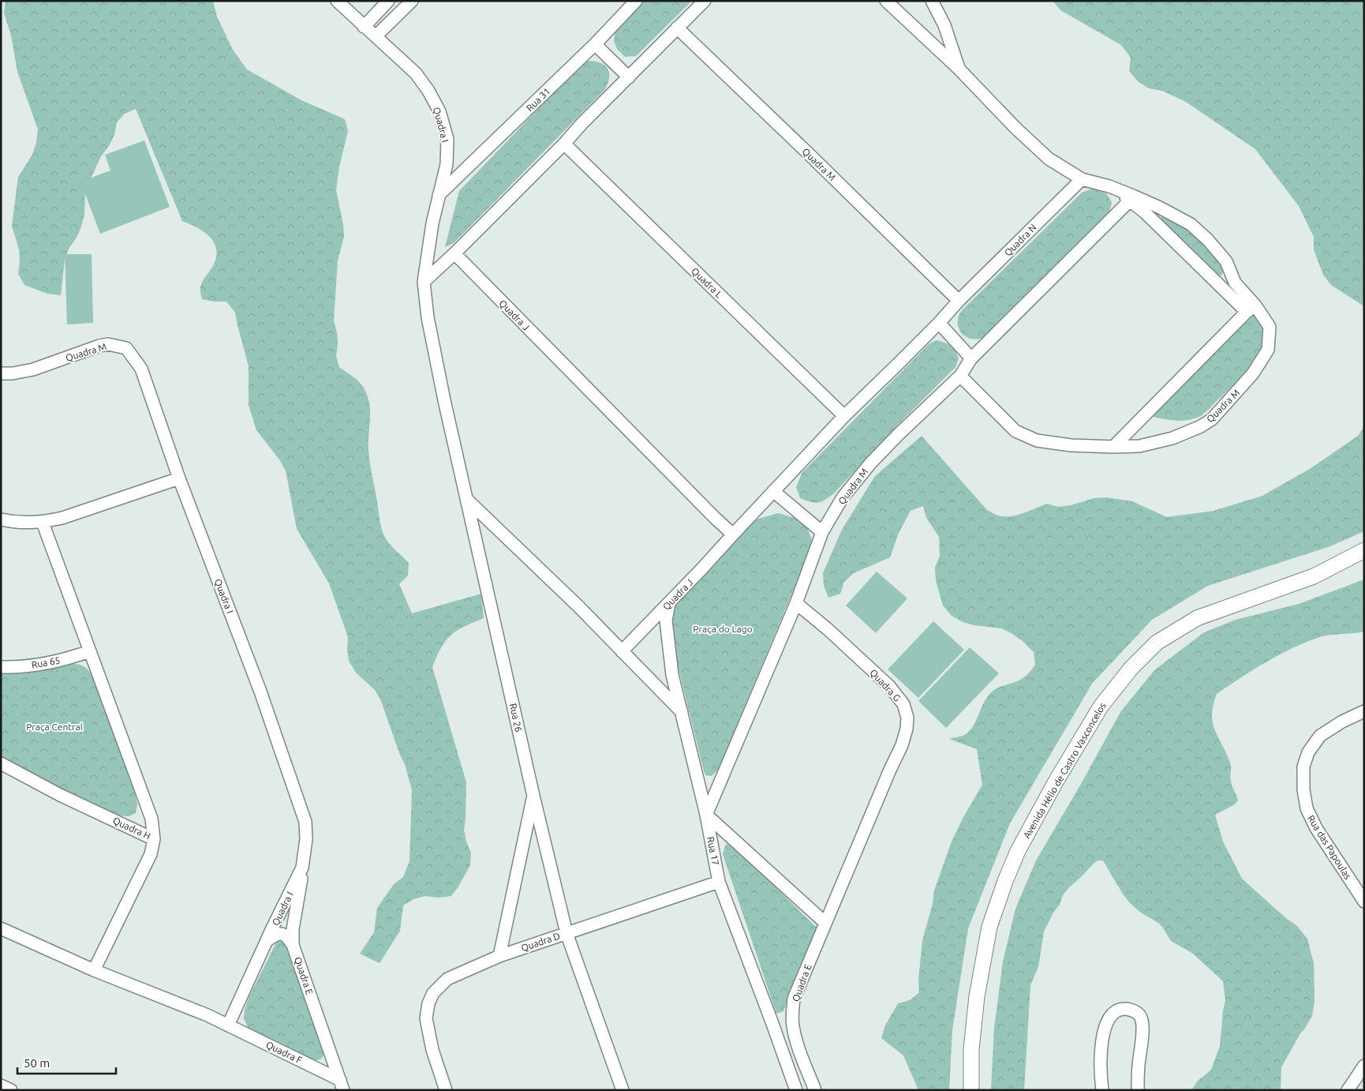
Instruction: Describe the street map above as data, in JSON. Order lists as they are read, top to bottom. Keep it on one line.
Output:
{"streets":{"street":["Rua 31","Quadra I","Quadra M","Quadra N","Quadra L","Quadra J","Rua 65","Quadra G","Rua 26","Avenida Hélio de Castro Vasconcelos","Quadra H","Rua das Papoulas","Rua 17","Quadra D","Quadra E","Quadra F"]},"crossings":[["Rua 31","Quadra I"],["Quadra I","Quadra M"],["Quadra I","Quadra E"],["Quadra I","Quadra F"],["Quadra M","Quadra N"],["Quadra M","Quadra G"],["Quadra J","Rua 17"],["Quadra G","Quadra E"],["Rua 26","Quadra D"],["Quadra E","Quadra F"]],"parks":["Praça do Lago","Praça Central"],"scale_bar":"50 m"}
